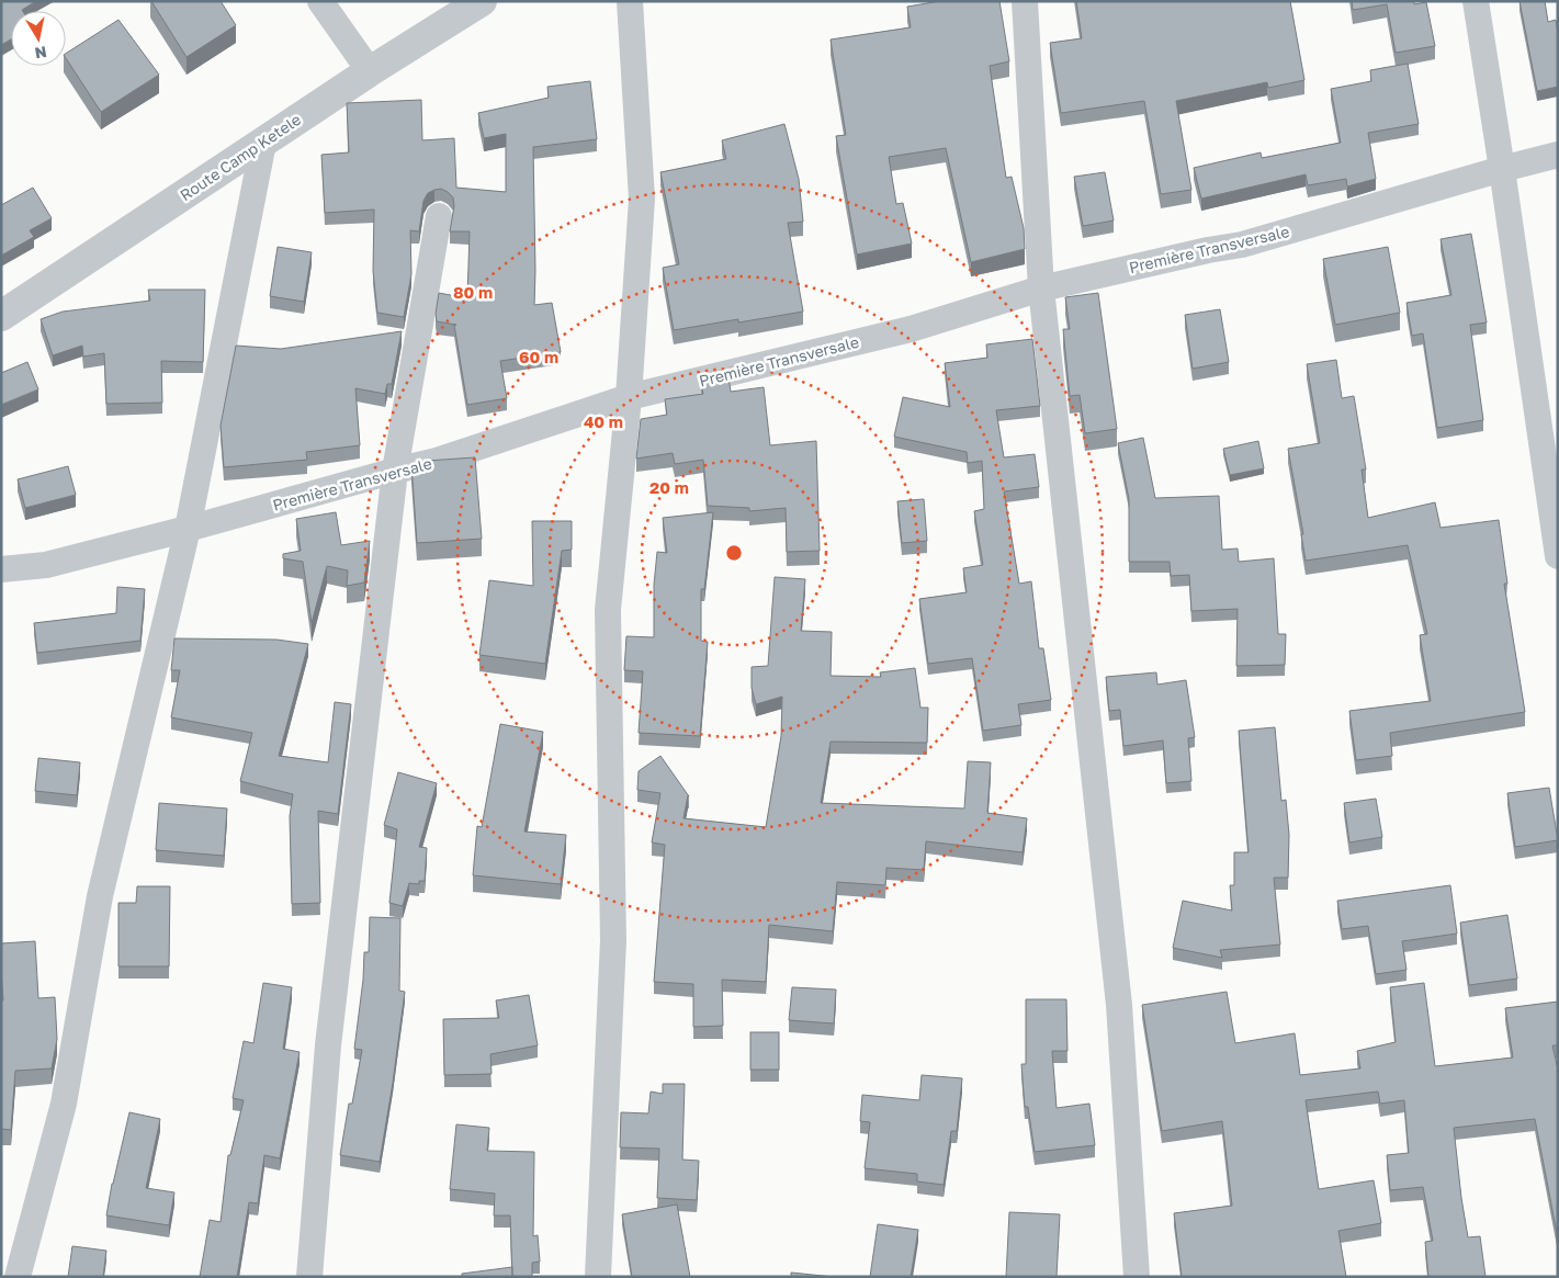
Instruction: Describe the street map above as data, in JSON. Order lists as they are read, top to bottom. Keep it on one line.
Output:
{"streets":{"street":["Route Camp Ketele","Première Transversale"]},"north":"bottom","rings":["80 m","60 m","40 m","20 m"]}
